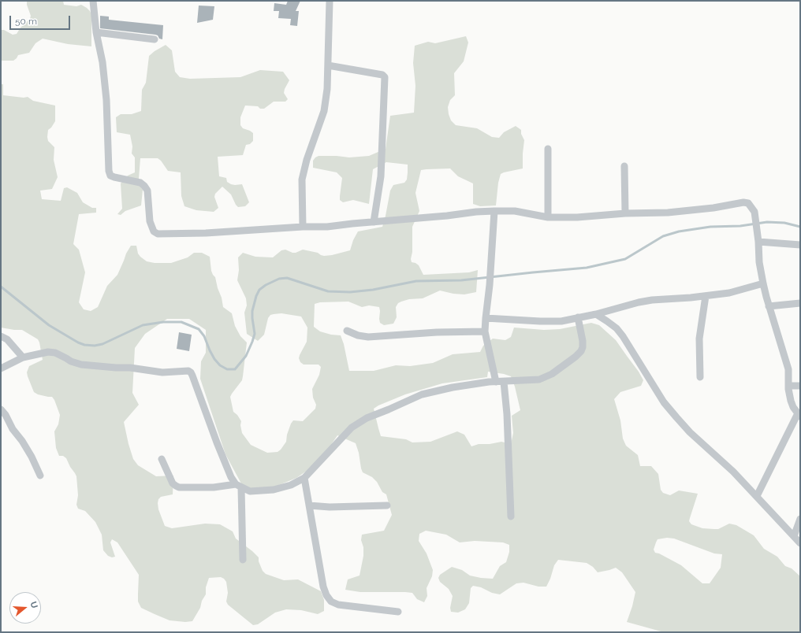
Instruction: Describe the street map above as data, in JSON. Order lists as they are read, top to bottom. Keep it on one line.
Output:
{"scale_bar":"50 m","north":"right"}
